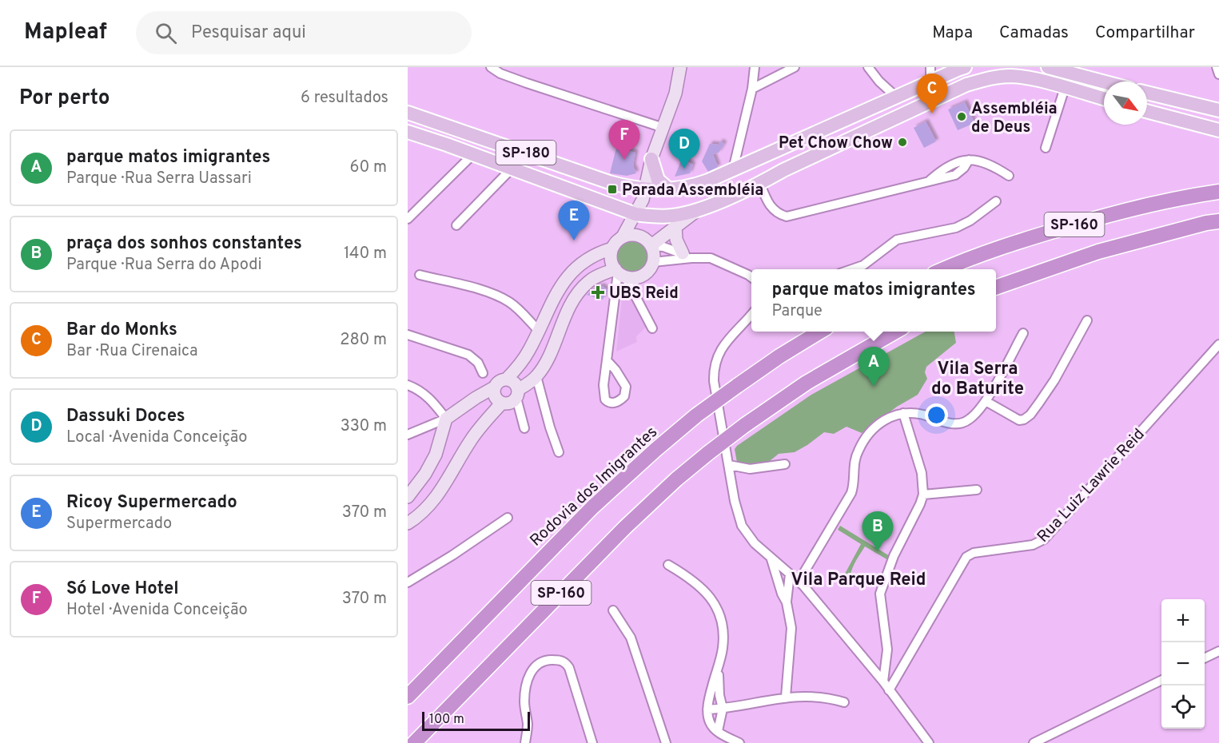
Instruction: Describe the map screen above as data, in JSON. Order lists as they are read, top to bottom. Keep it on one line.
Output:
{"streets":{"highway":["SP-160","Rodovia dos Imigrantes"],"main road":["SP-180"],"street":["Rua Luiz Lawrie Reid"]},"districts":["Vila Serra do Baturite","Vila Parque Reid"],"places":{"other":["Assembléia de Deus","Pet Chow Chow"],"transit":["Parada Assembléia"],"health":["UBS Reid"]},"scale_bar":"100 m","north":"bottom right","page":{"header":"Mapleaf","search":"Pesquisar aqui","nav":["Mapa","Camadas","Compartilhar"],"heading":["Por perto","6 resultados"],"pins":["C","F","D","E","A","B"],"list":[{"mark":"A","name":"parque matos imigrantes","note":"Parque · Rua Serra Uassari","value":"60 m"},{"mark":"B","name":"praça dos sonhos constantes","note":"Parque · Rua Serra do Apodi","value":"140 m"},{"mark":"C","name":"Bar do Monks","note":"Bar · Rua Cirenaica","value":"280 m"},{"mark":"D","name":"Dassuki Doces","note":"Local · Avenida Conceição","value":"330 m"},{"mark":"E","name":"Ricoy Supermercado","note":"Supermercado","value":"370 m"},{"mark":"F","name":"Só Love Hotel","note":"Hotel · Avenida Conceição","value":"370 m"}],"popup":["parque matos imigrantes","Parque"],"map_buttons":["+","−"],"scale":"100 m"}}
